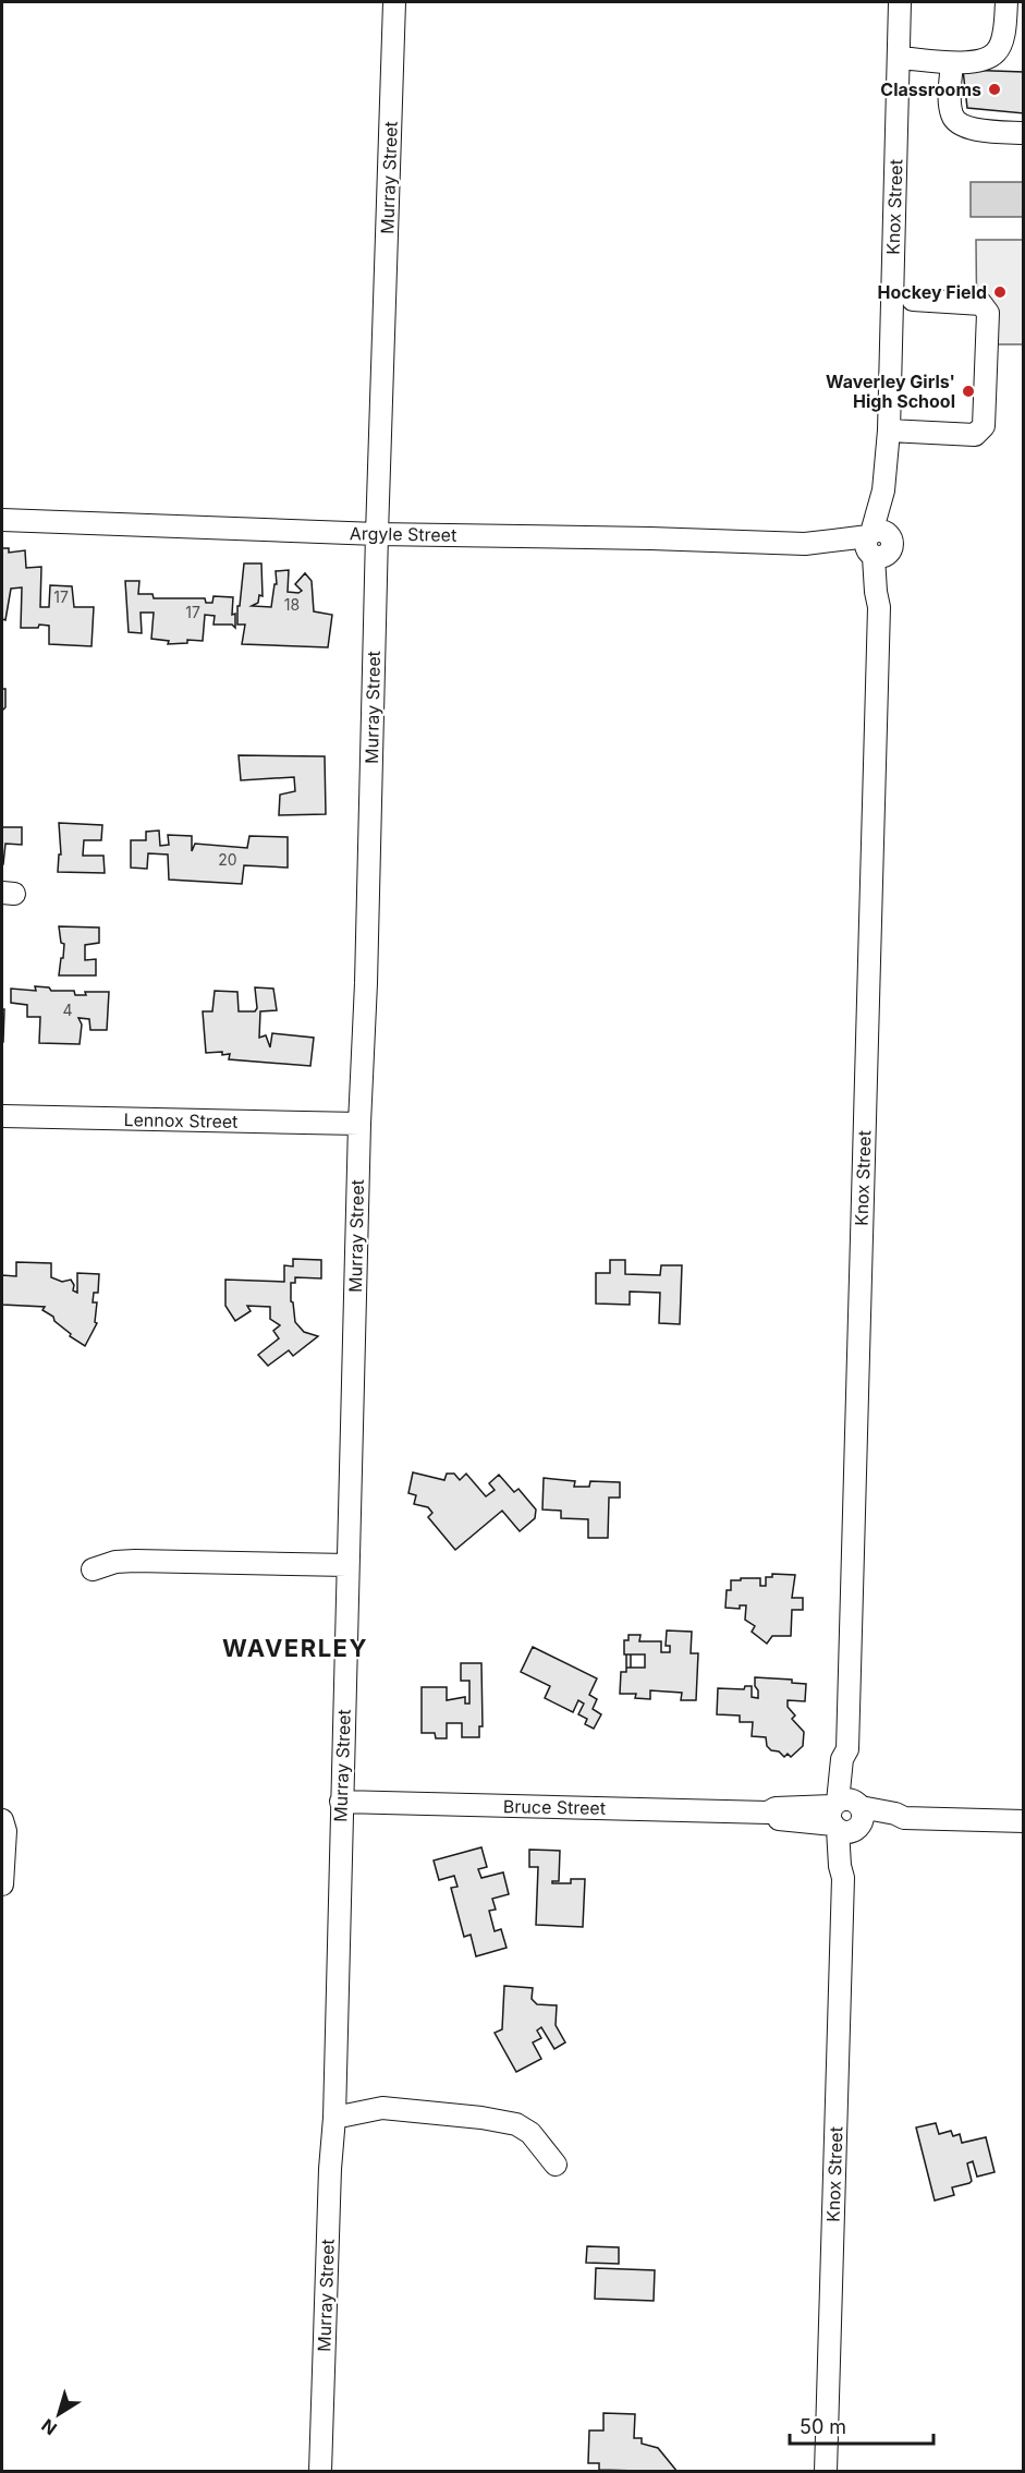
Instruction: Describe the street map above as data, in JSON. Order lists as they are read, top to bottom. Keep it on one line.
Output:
{"streets":{"street":["Murray Street","Knox Street","Argyle Street","Lennox Street","Bruce Street"]},"crossings":[["Murray Street","Argyle Street"],["Murray Street","Lennox Street"],["Murray Street","Bruce Street"],["Knox Street","Argyle Street"],["Knox Street","Bruce Street"]],"districts":["WAVERLEY"],"places":["Classrooms","Hockey Field","Waverley Girls' High School"],"house_numbers":["17","18","17","20","4"],"scale_bar":"50 m","north":"bottom left"}
